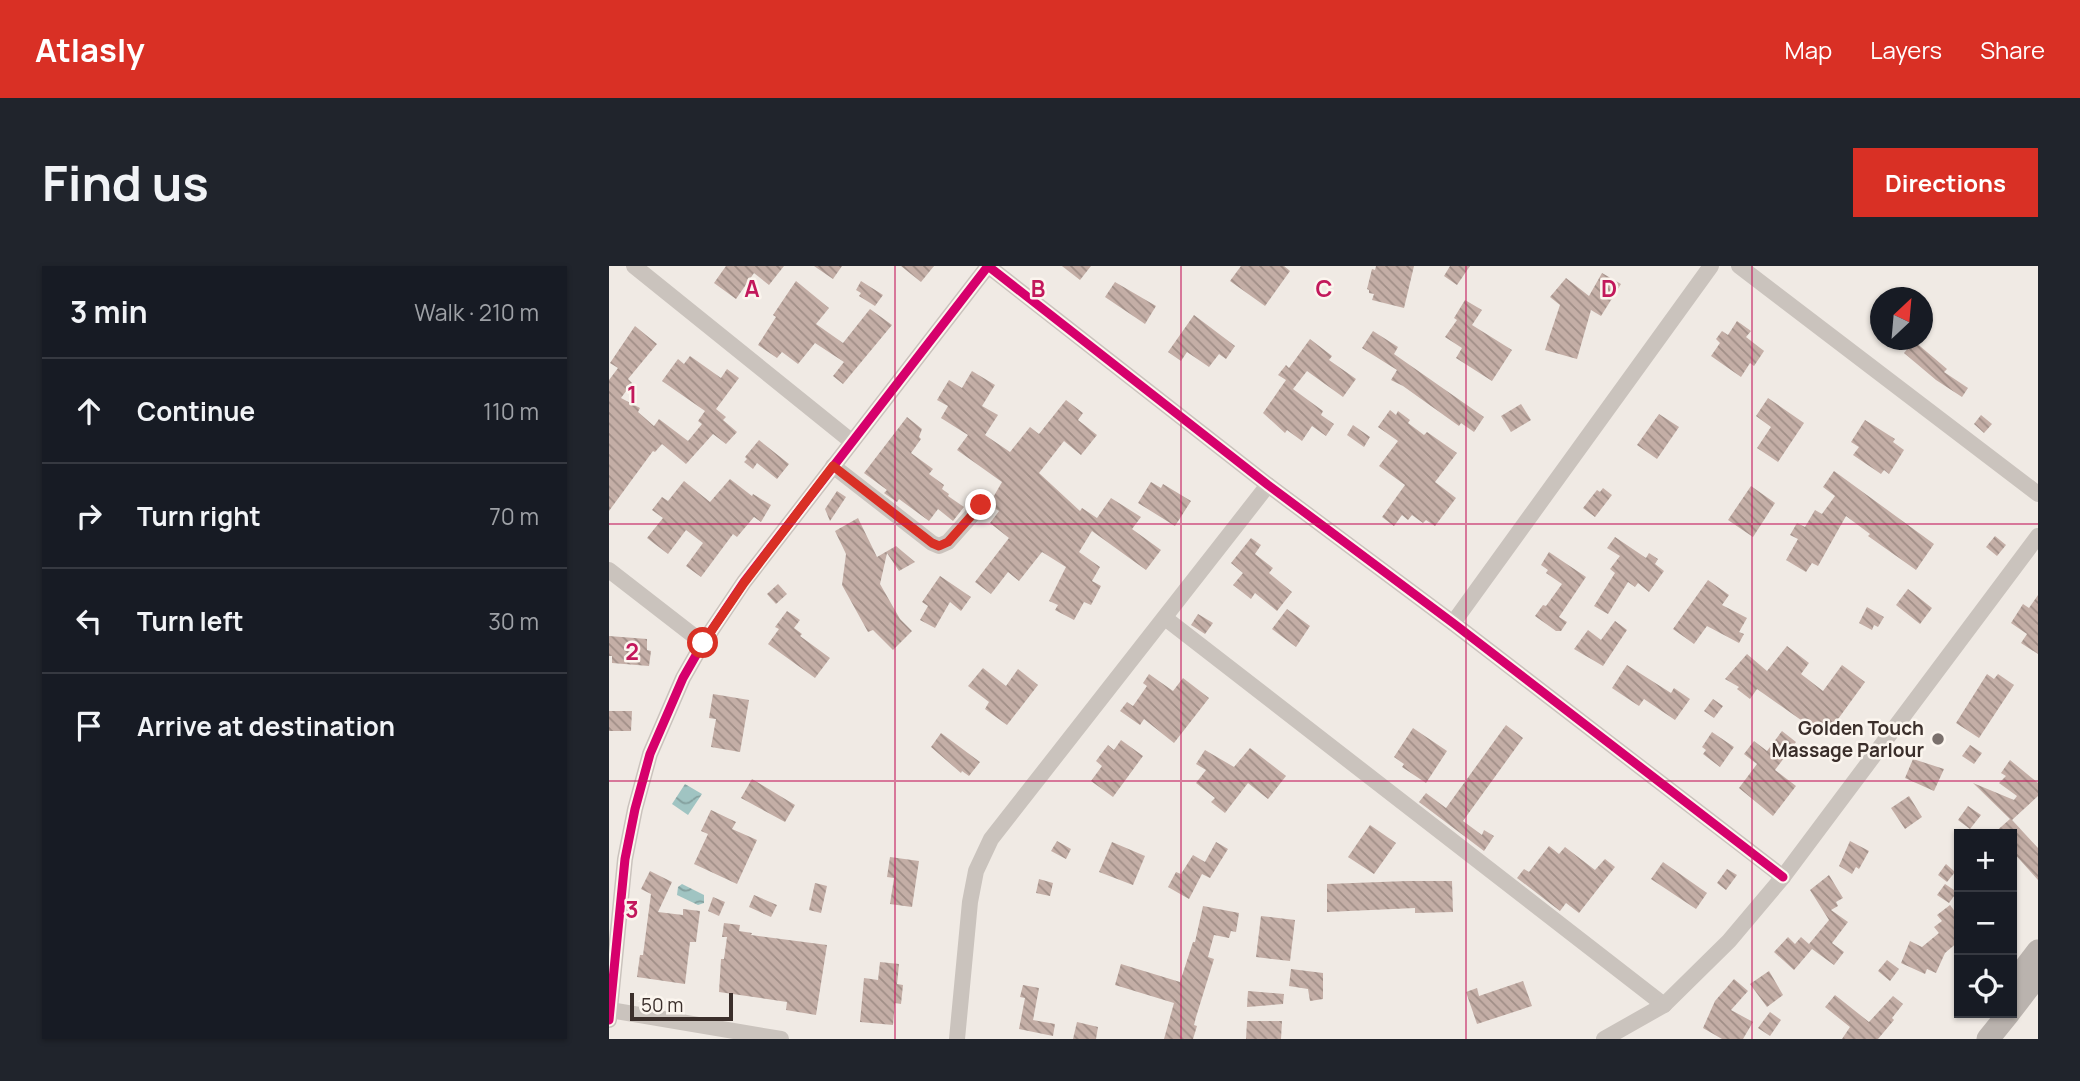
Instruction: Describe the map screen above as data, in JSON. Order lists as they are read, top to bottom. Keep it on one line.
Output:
{"places":["Golden Touch Massage Parlour"],"scale_bar":"50 m","north":"top right","page":{"header":"Atlasly","nav":["Map","Layers","Share"],"buttons":"Directions","title":"Find us","heading":["3 min","Walk · 210 m"],"list":[["Continue","110 m"],["Turn right","70 m"],["Turn left","30 m"],"Arrive at destination"],"map_buttons":["+","−"],"scale":"50 m"},"grid":{"columns":["A","B","C","D"],"rows":["1","2","3"]}}
